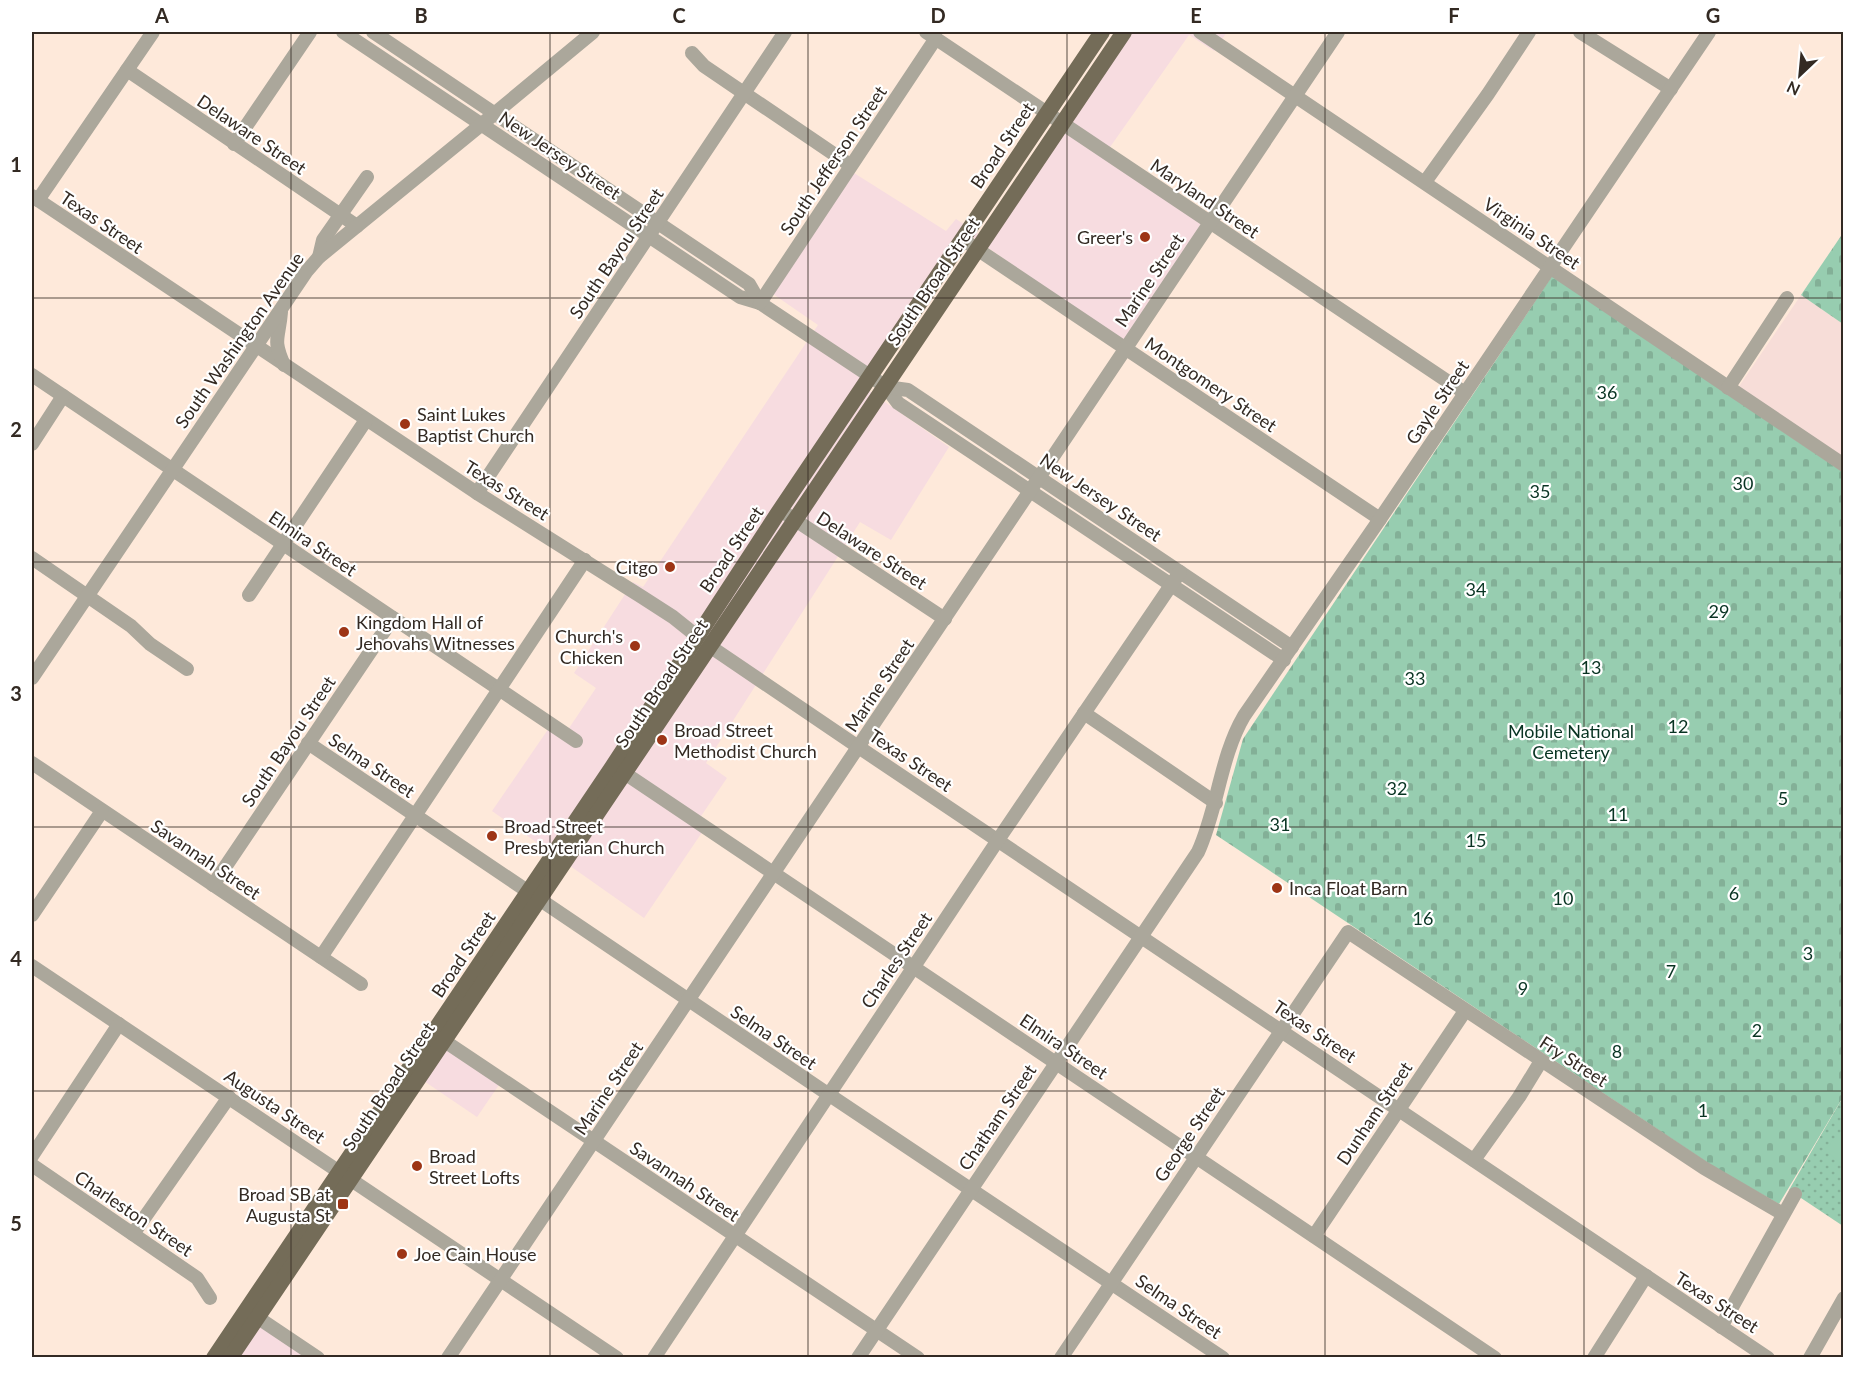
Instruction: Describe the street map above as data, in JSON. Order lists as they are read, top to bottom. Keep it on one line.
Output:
{"streets":{"main road":["Broad Street","South Broad Street"],"street":["Delaware Street","New Jersey Street","South Jefferson Street","Maryland Street","Texas Street","Virginia Street","South Bayou Street","Marine Street","South Washington Avenue","Montgomery Street","Gayle Street","Elmira Street","Selma Street","Savannah Street","Charles Street","Fry Street","Augusta Street","Dunham Street","Chatham Street","George Street","Charleston Street"]},"crossings":[["Delaware Street","Broad Street"],["Delaware Street","Marine Street"],["Delaware Street","South Broad Street"],["Delaware Street","South Washington Avenue"],["Broad Street","New Jersey Street"],["Broad Street","Maryland Street"],["Broad Street","Texas Street"],["Broad Street","South Broad Street"],["Broad Street","Montgomery Street"],["Broad Street","Elmira Street"],["Broad Street","Selma Street"],["Broad Street","Savannah Street"],["Broad Street","Augusta Street"],["New Jersey Street","South Jefferson Street"],["New Jersey Street","South Bayou Street"],["New Jersey Street","Marine Street"],["New Jersey Street","South Broad Street"],["New Jersey Street","South Washington Avenue"],["New Jersey Street","Gayle Street"],["New Jersey Street","Charles Street"],["South Jefferson Street","Maryland Street"],["Maryland Street","Marine Street"],["Maryland Street","South Broad Street"],["Maryland Street","Gayle Street"],["Texas Street","South Bayou Street"],["Texas Street","Marine Street"],["Texas Street","South Broad Street"],["Texas Street","South Washington Avenue"],["Texas Street","Charles Street"],["Texas Street","Dunham Street"],["Texas Street","Chatham Street"],["Texas Street","George Street"],["Virginia Street","Marine Street"],["Virginia Street","Gayle Street"],["South Bayou Street","Elmira Street"],["South Bayou Street","Selma Street"],["South Bayou Street","Savannah Street"],["Marine Street","Montgomery Street"],["Marine Street","Elmira Street"],["Marine Street","Selma Street"],["Marine Street","Savannah Street"],["Marine Street","Augusta Street"],["South Broad Street","Montgomery Street"],["South Washington Avenue","Elmira Street"],["Montgomery Street","Gayle Street"],["Gayle Street","Chatham Street"],["Elmira Street","Charles Street"],["Elmira Street","Dunham Street"],["Elmira Street","Chatham Street"],["Elmira Street","George Street"],["Selma Street","Charles Street"],["Selma Street","Chatham Street"],["Selma Street","George Street"],["Savannah Street","Charles Street"],["Savannah Street","Chatham Street"],["Fry Street","Dunham Street"],["Fry Street","George Street"]],"parks":["36","30","35","34","29","13","33","12","Mobile National Cemetery","32","5","11","31","15","6","10","16","3","7","9","2","8","1"],"places":{"other":["Greer's","Saint Lukes Baptist Church","Citgo","Kingdom Hall of Jehovahs Witnesses","Church's Chicken","Broad Street Methodist Church","Broad Street Presbyterian Church","Inca Float Barn","Broad Street Lofts","Joe Cain House"],"transit":["Broad SB at Augusta St"]},"north":"bottom left","grid":{"columns":["A","B","C","D","E","F","G"],"rows":["1","2","3","4","5"]}}
